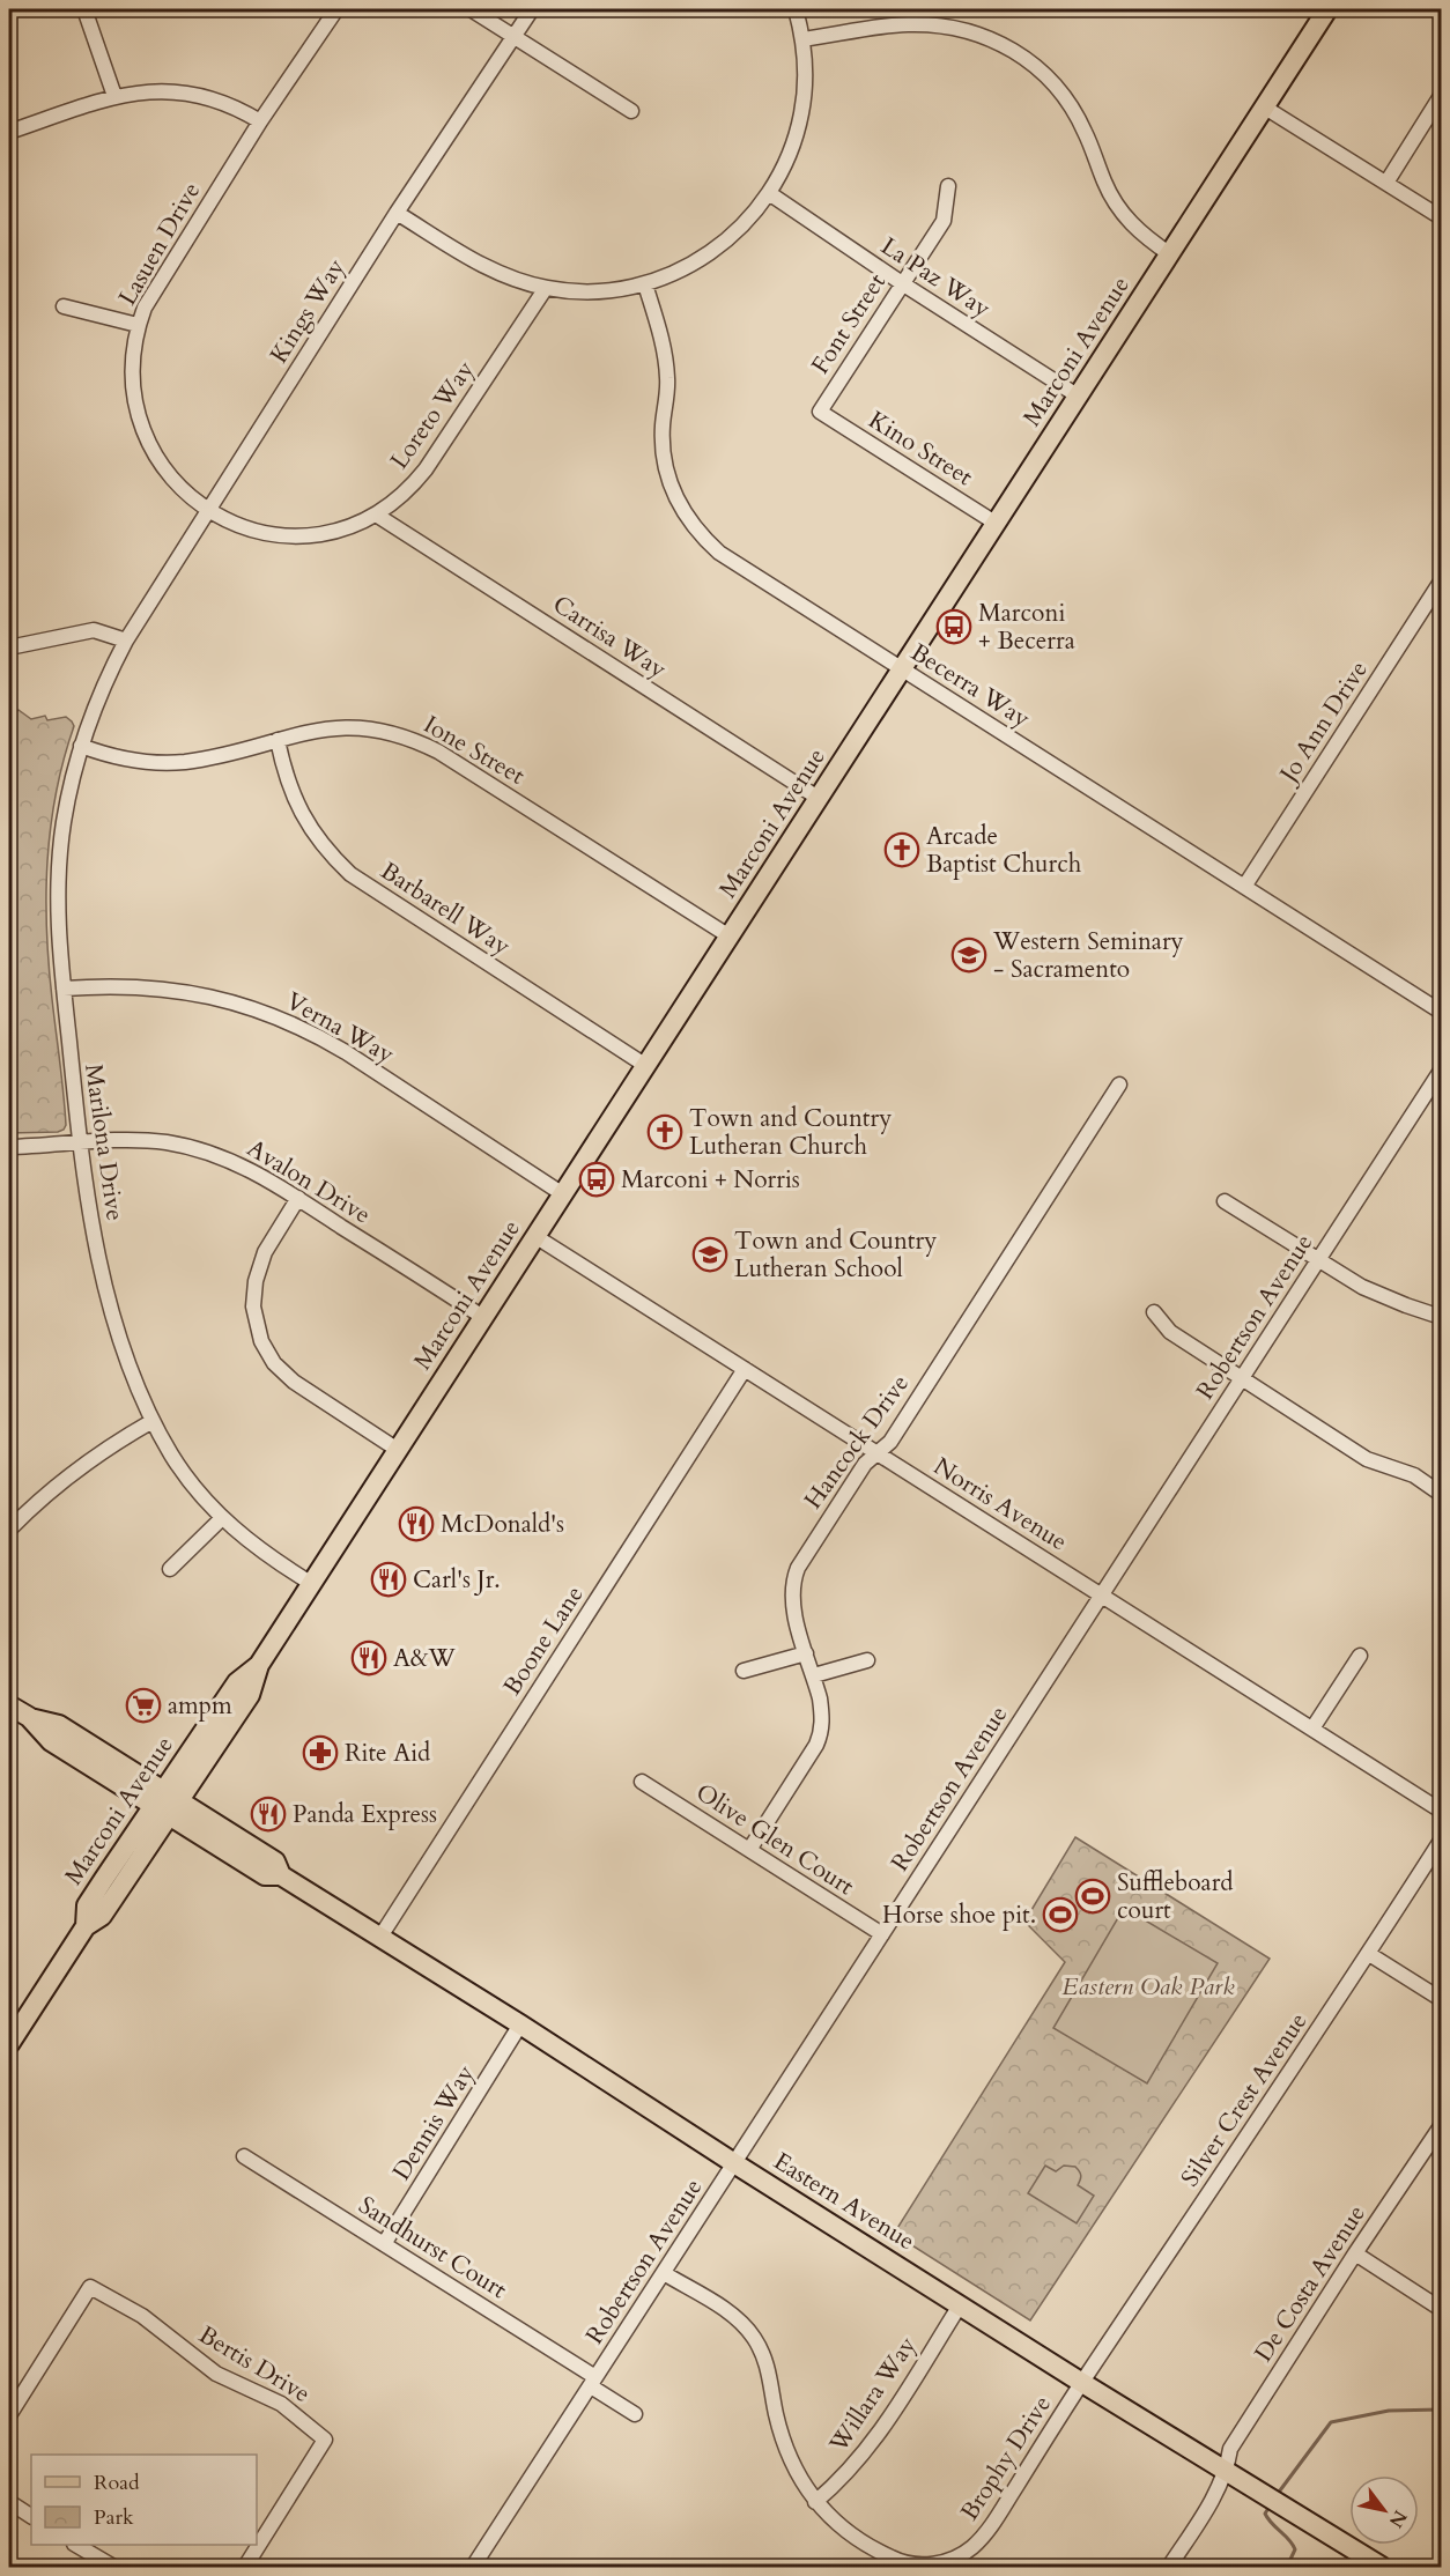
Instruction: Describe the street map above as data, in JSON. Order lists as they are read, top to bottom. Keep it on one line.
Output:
{"streets":{"main road":["Marconi Avenue","Eastern Avenue"],"street":["Lasuen Drive","La Paz Way","Kings Way","Font Street","Loreto Way","Kino Street","Carrisa Way","Becerra Way","Jo Ann Drive","Ione Street","Barbarell Way","Verna Way","Marilona Drive","Avalon Drive","Robertson Avenue","Hancock Drive","Norris Avenue","Boone Lane","Olive Glen Court","Silver Crest Avenue","Dennis Way","Sandhurst Court","De Costa Avenue","Bertis Drive","Willara Way","Brophy Drive"]},"crossings":[["Lasuen Drive","Kings Way"],["Lasuen Drive","Loreto Way"],["La Paz Way","Font Street"],["La Paz Way","Marconi Avenue"],["Kings Way","Loreto Way"],["Kings Way","Marilona Drive"],["Font Street","Kino Street"],["Marconi Avenue","Kino Street"],["Marconi Avenue","Carrisa Way"],["Marconi Avenue","Becerra Way"],["Marconi Avenue","Ione Street"],["Marconi Avenue","Barbarell Way"],["Marconi Avenue","Verna Way"],["Marconi Avenue","Marilona Drive"],["Marconi Avenue","Avalon Drive"],["Marconi Avenue","Norris Avenue"],["Marconi Avenue","Eastern Avenue"],["Loreto Way","Carrisa Way"],["Becerra Way","Jo Ann Drive"],["Ione Street","Barbarell Way"],["Ione Street","Marilona Drive"],["Verna Way","Marilona Drive"],["Marilona Drive","Avalon Drive"],["Robertson Avenue","Norris Avenue"],["Robertson Avenue","Olive Glen Court"],["Robertson Avenue","Eastern Avenue"],["Robertson Avenue","Sandhurst Court"],["Robertson Avenue","Brophy Drive"],["Hancock Drive","Norris Avenue"],["Hancock Drive","Olive Glen Court"],["Norris Avenue","Boone Lane"],["Boone Lane","Eastern Avenue"],["Silver Crest Avenue","Eastern Avenue"],["Silver Crest Avenue","Brophy Drive"],["Dennis Way","Eastern Avenue"],["Dennis Way","Sandhurst Court"],["Eastern Avenue","De Costa Avenue"],["Eastern Avenue","Willara Way"],["Eastern Avenue","Brophy Drive"],["Willara Way","Brophy Drive"]],"parks":["Eastern Oak Park"],"places":{"bus stop":["Marconi + Becerra","Marconi + Norris"],"church":["Arcade Baptist Church","Town and Country Lutheran Church"],"school or university":["Western Seminary - Sacramento","Town and Country Lutheran School"],"restaurant":["McDonald's","Carl's Jr.","A&W","Panda Express"],"supermarket":["ampm"],"pharmacy":["Rite Aid"],"sports":["Suffleboard court","Horse shoe pit."]},"legend":["Road","Park"],"north":"bottom right"}
